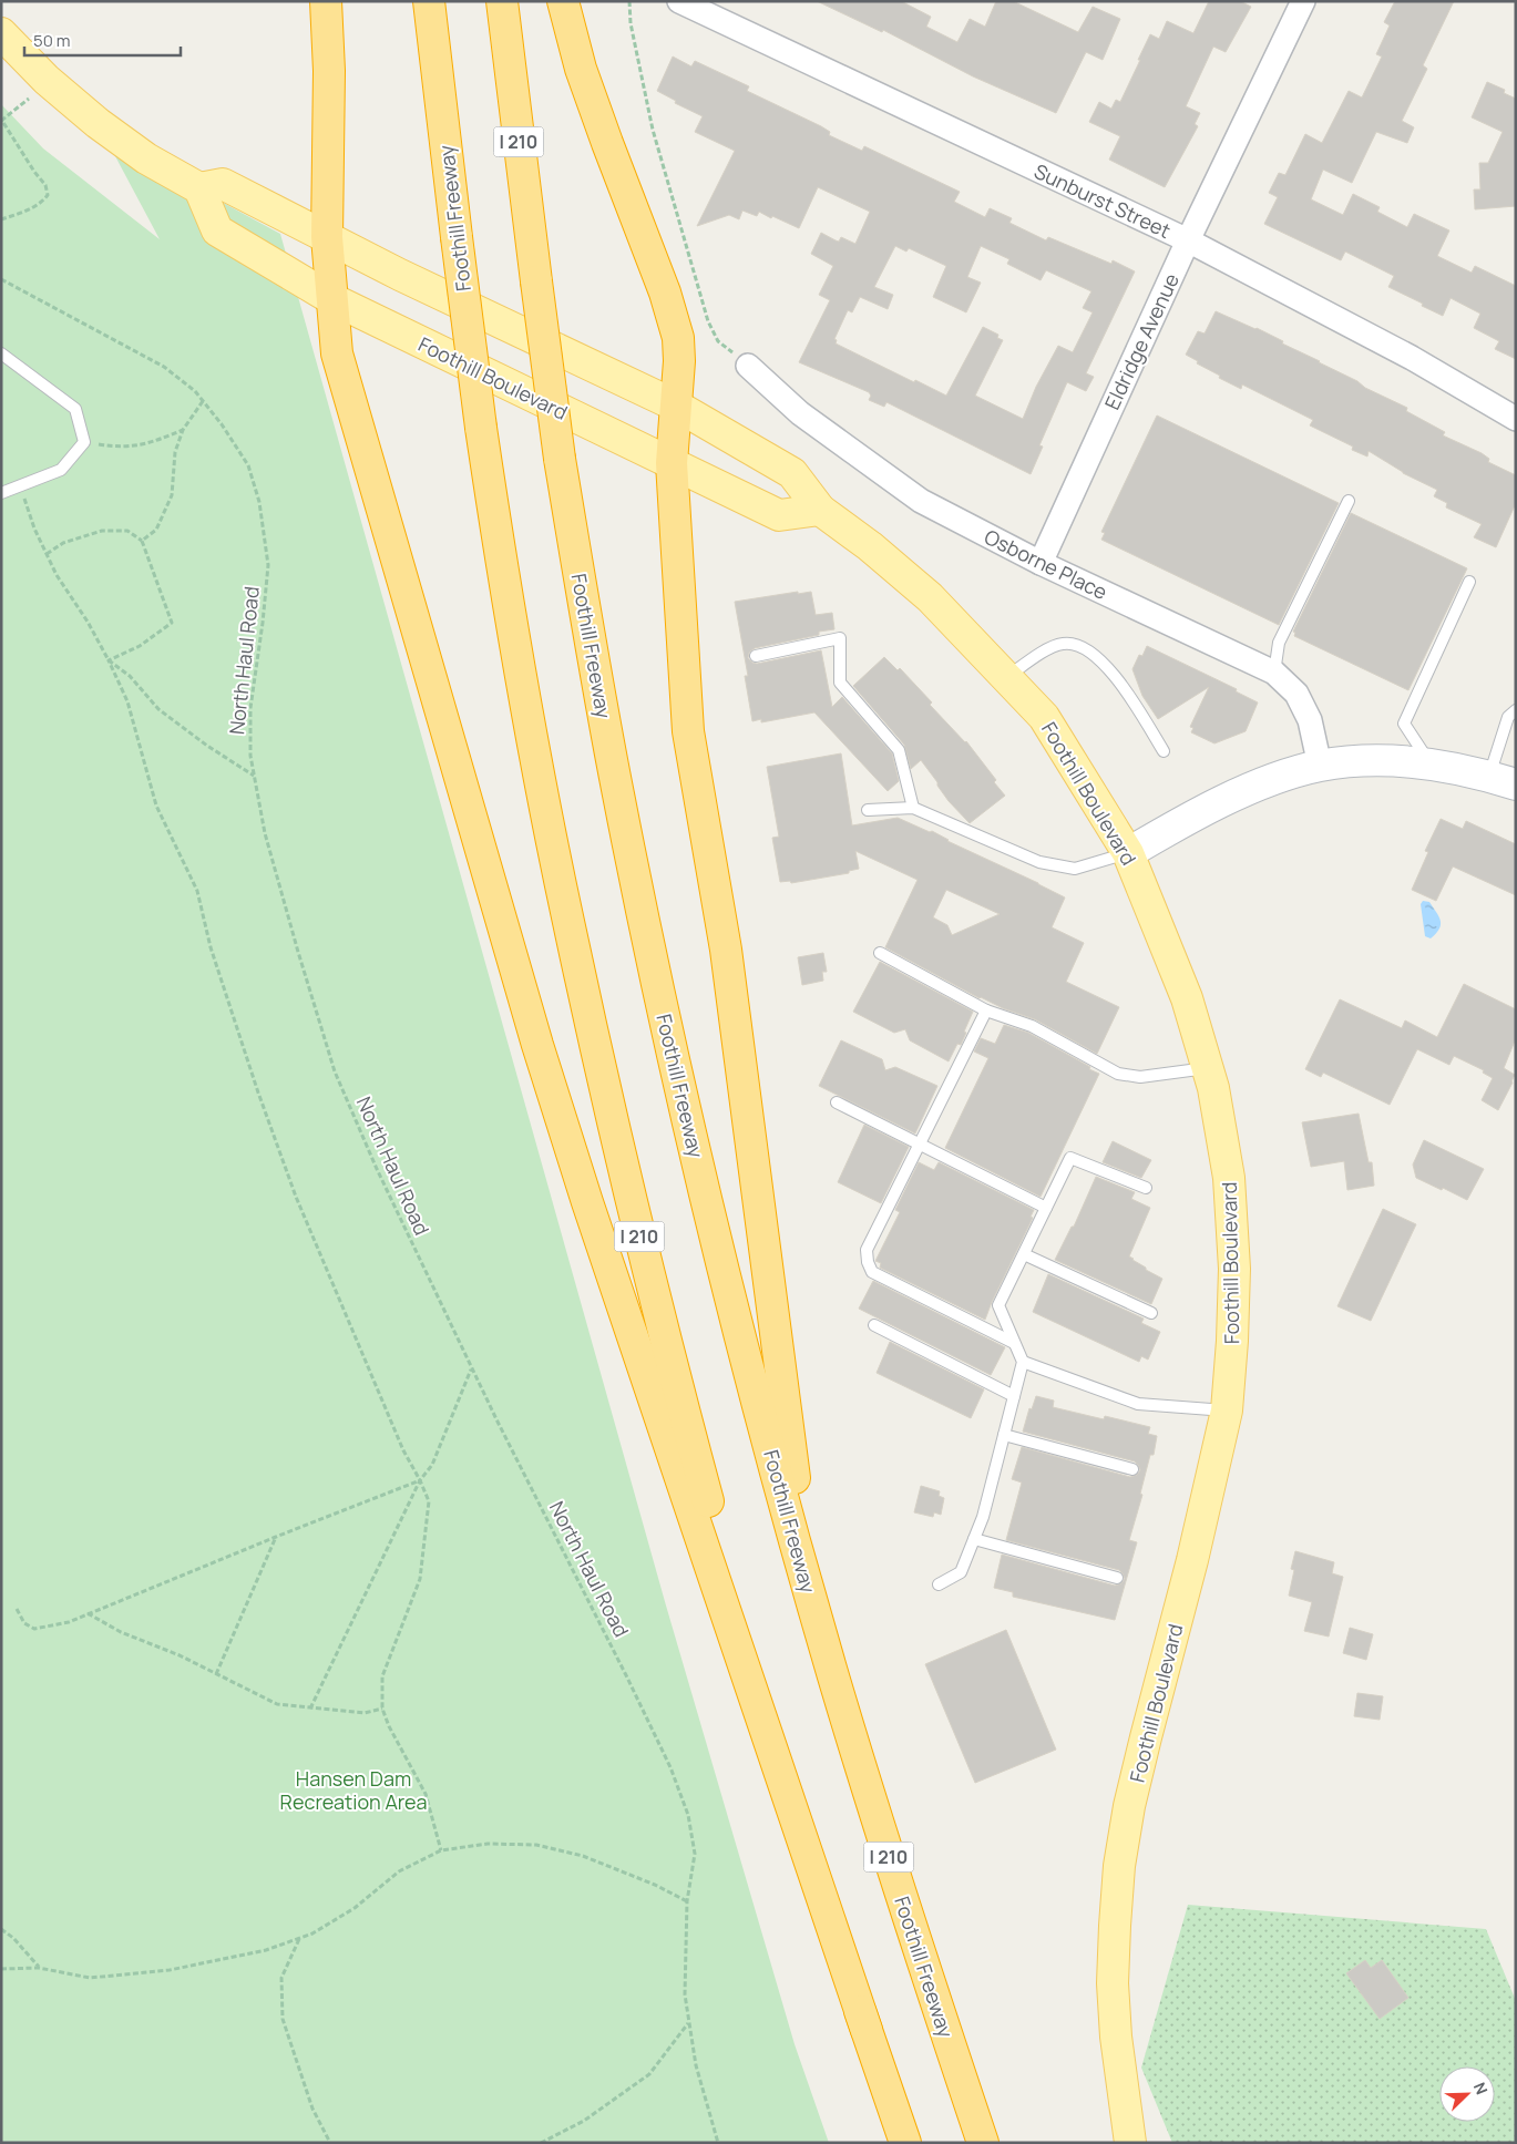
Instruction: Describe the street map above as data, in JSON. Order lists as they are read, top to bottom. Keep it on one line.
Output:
{"streets":{"highway":["I 210","Foothill Freeway"],"main road":["Foothill Boulevard"],"street":["Sunburst Street","Eldridge Avenue","Osborne Place"],"path":["North Haul Road"]},"crossings":[["Sunburst Street","Eldridge Avenue"],["Eldridge Avenue","Osborne Place"]],"parks":["Hansen Dam Recreation Area"],"scale_bar":"50 m","north":"top right"}
